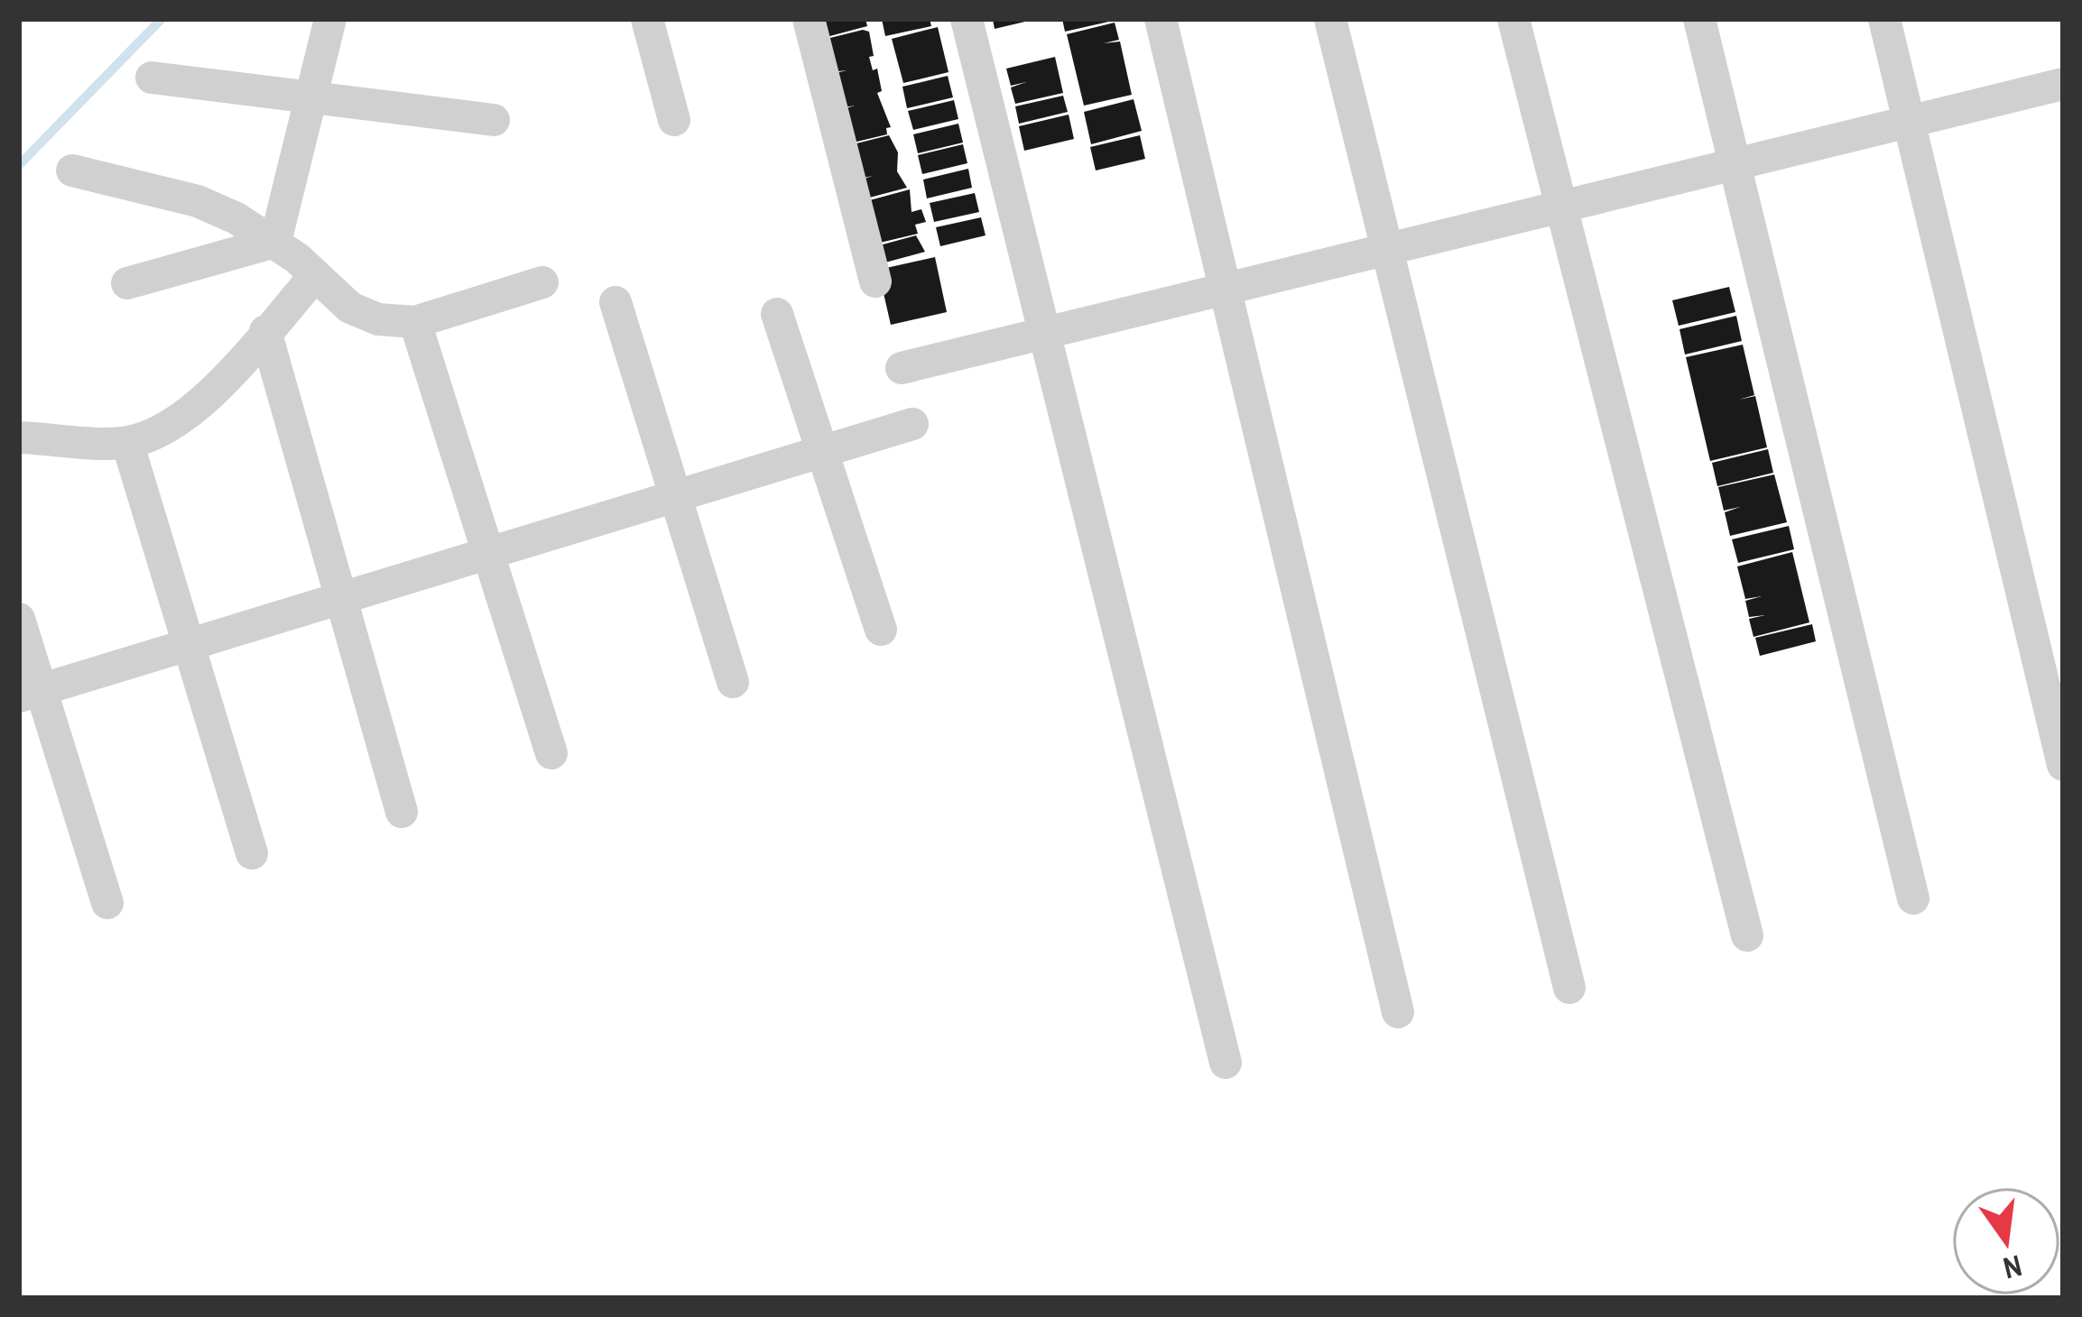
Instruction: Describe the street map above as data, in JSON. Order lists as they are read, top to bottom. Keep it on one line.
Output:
{"north":"bottom"}
